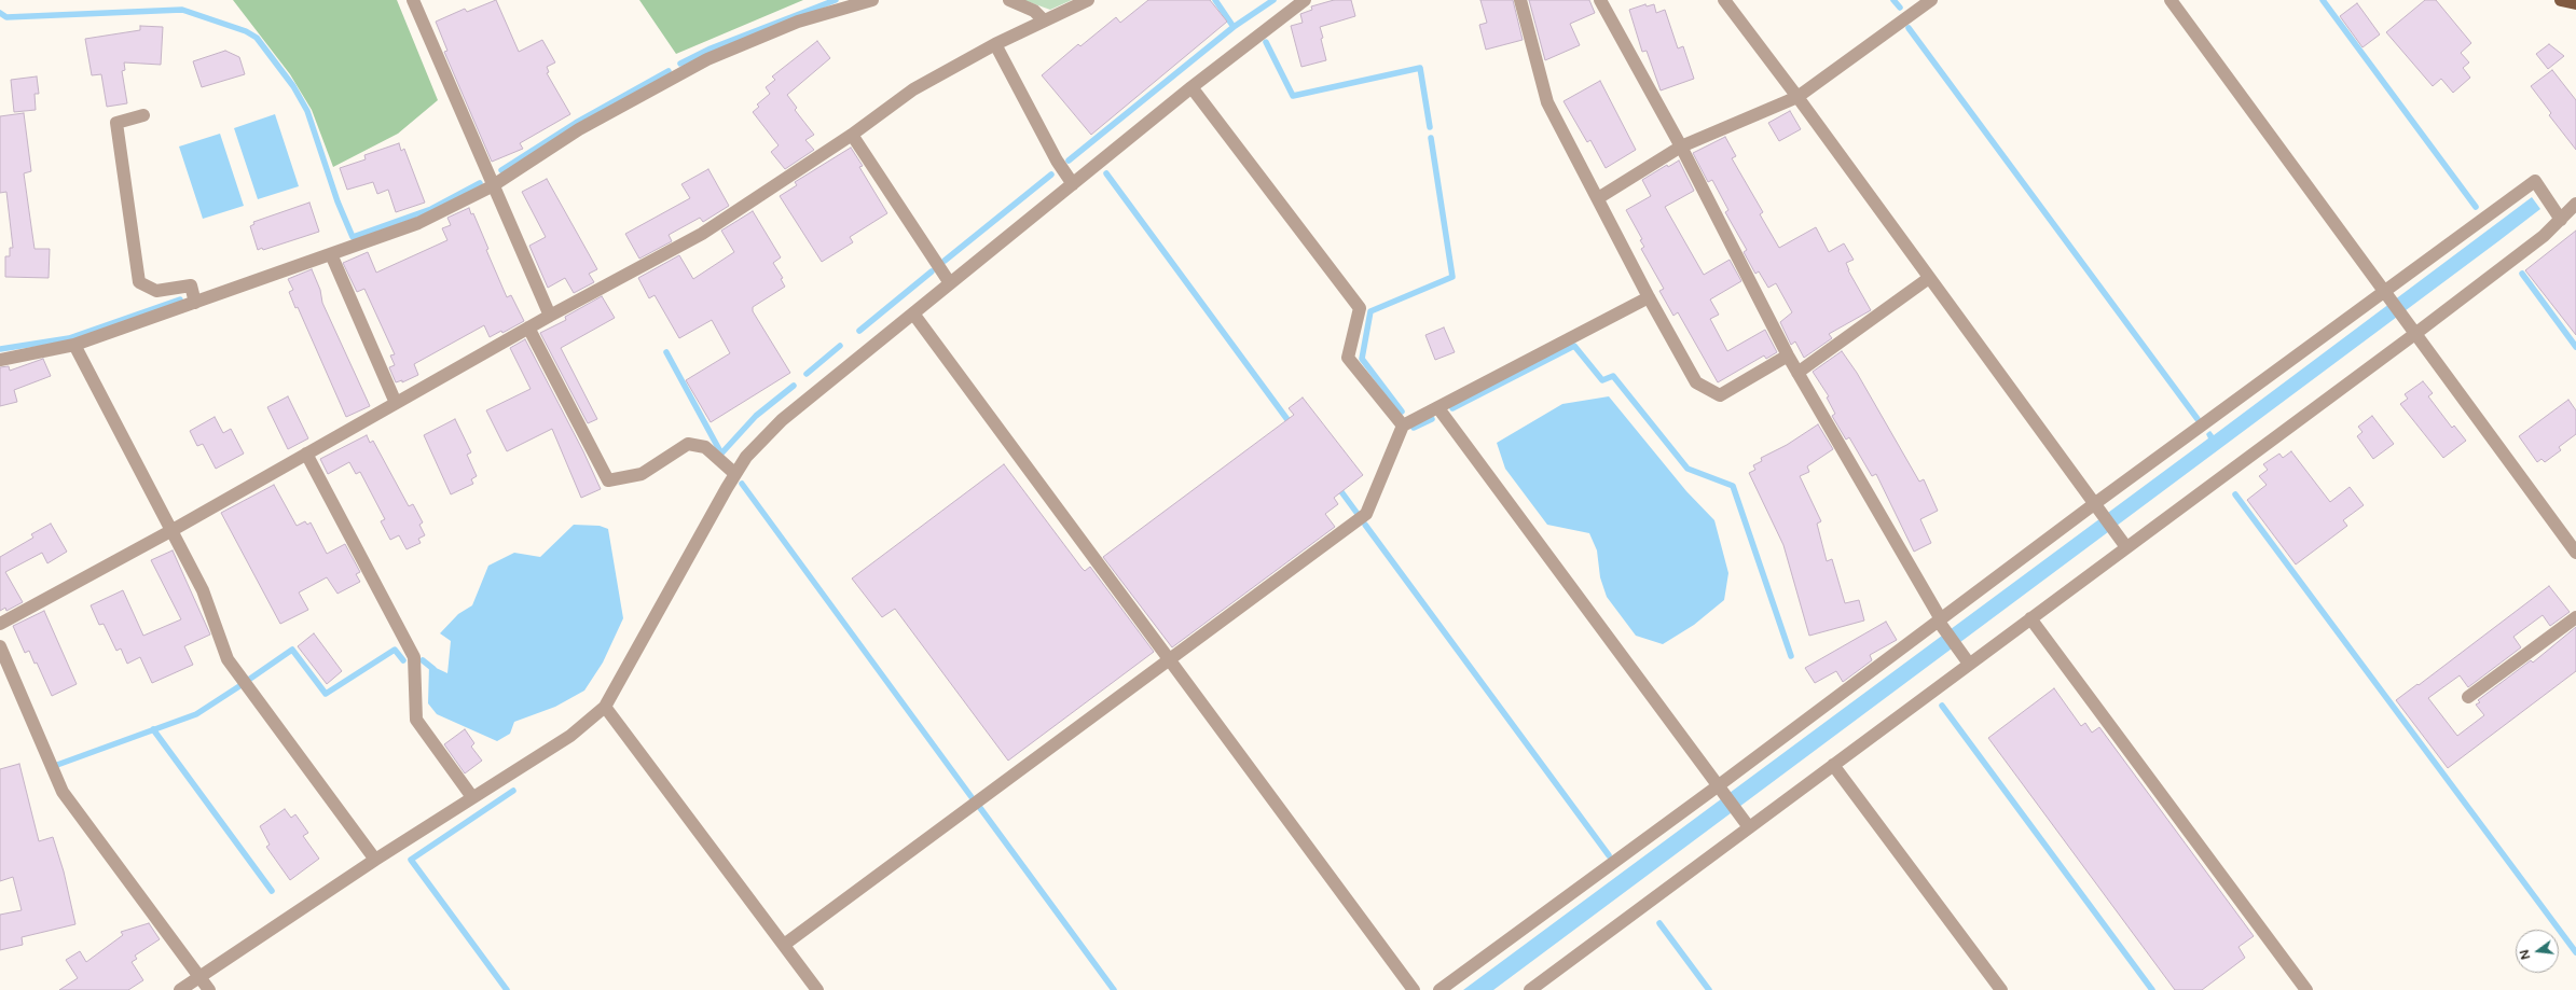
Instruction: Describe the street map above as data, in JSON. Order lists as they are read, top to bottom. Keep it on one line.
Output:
{"north":"left"}
